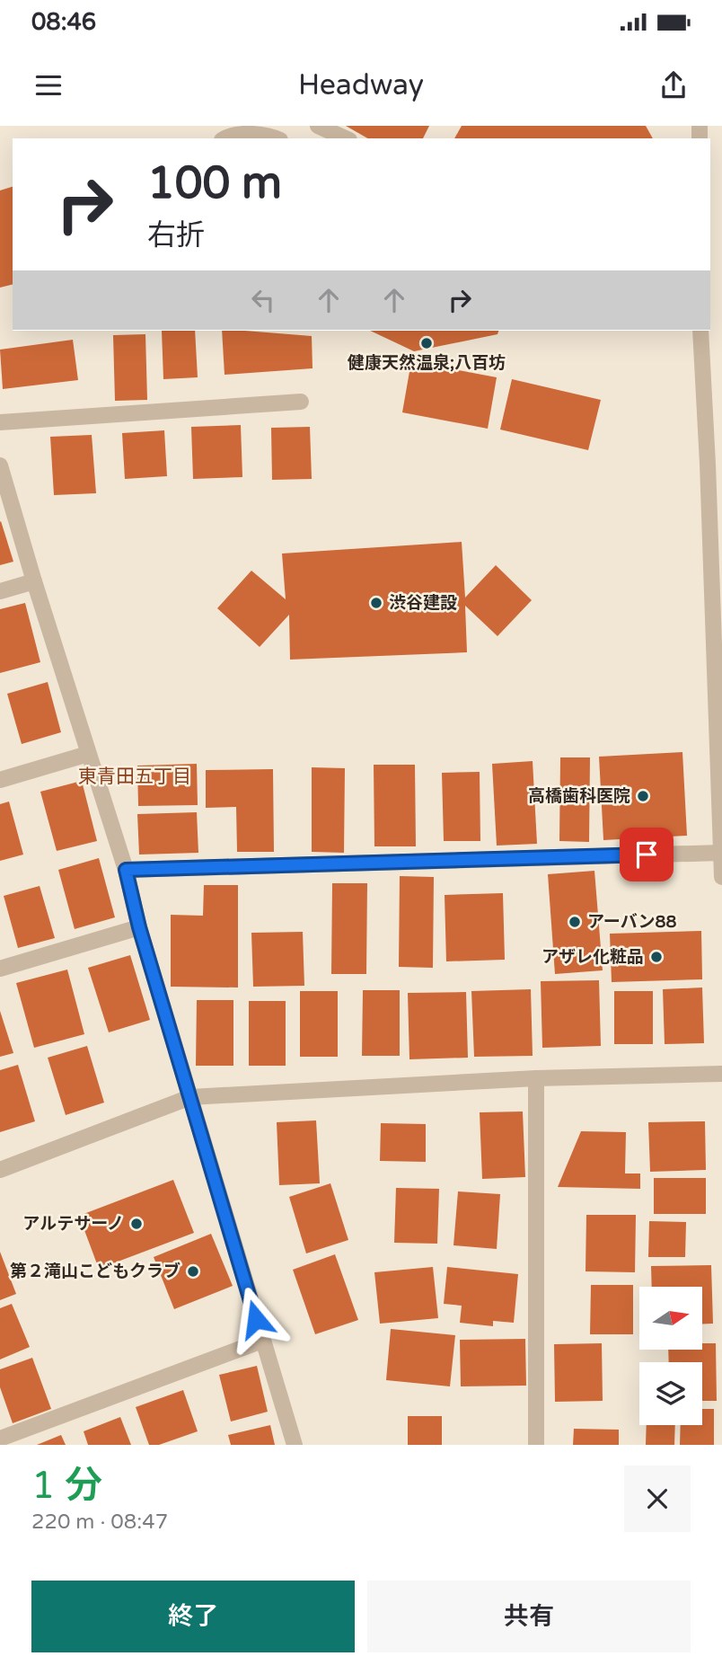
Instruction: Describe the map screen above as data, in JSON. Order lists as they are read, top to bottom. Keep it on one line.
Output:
{"districts":["東青田五丁目"],"places":["健康天然温泉;八百坊","渋谷建設","高橋歯科医院","アーバン88","アザレ化粧品","アルテサーノ","第２滝山こどもクラブ"],"north":"right","page":{"status":"08:46","header":"Headway","turn":["100 m","右折"],"heading":["1 分","220 m · 08:47"],"buttons":["終了","共有"]}}
